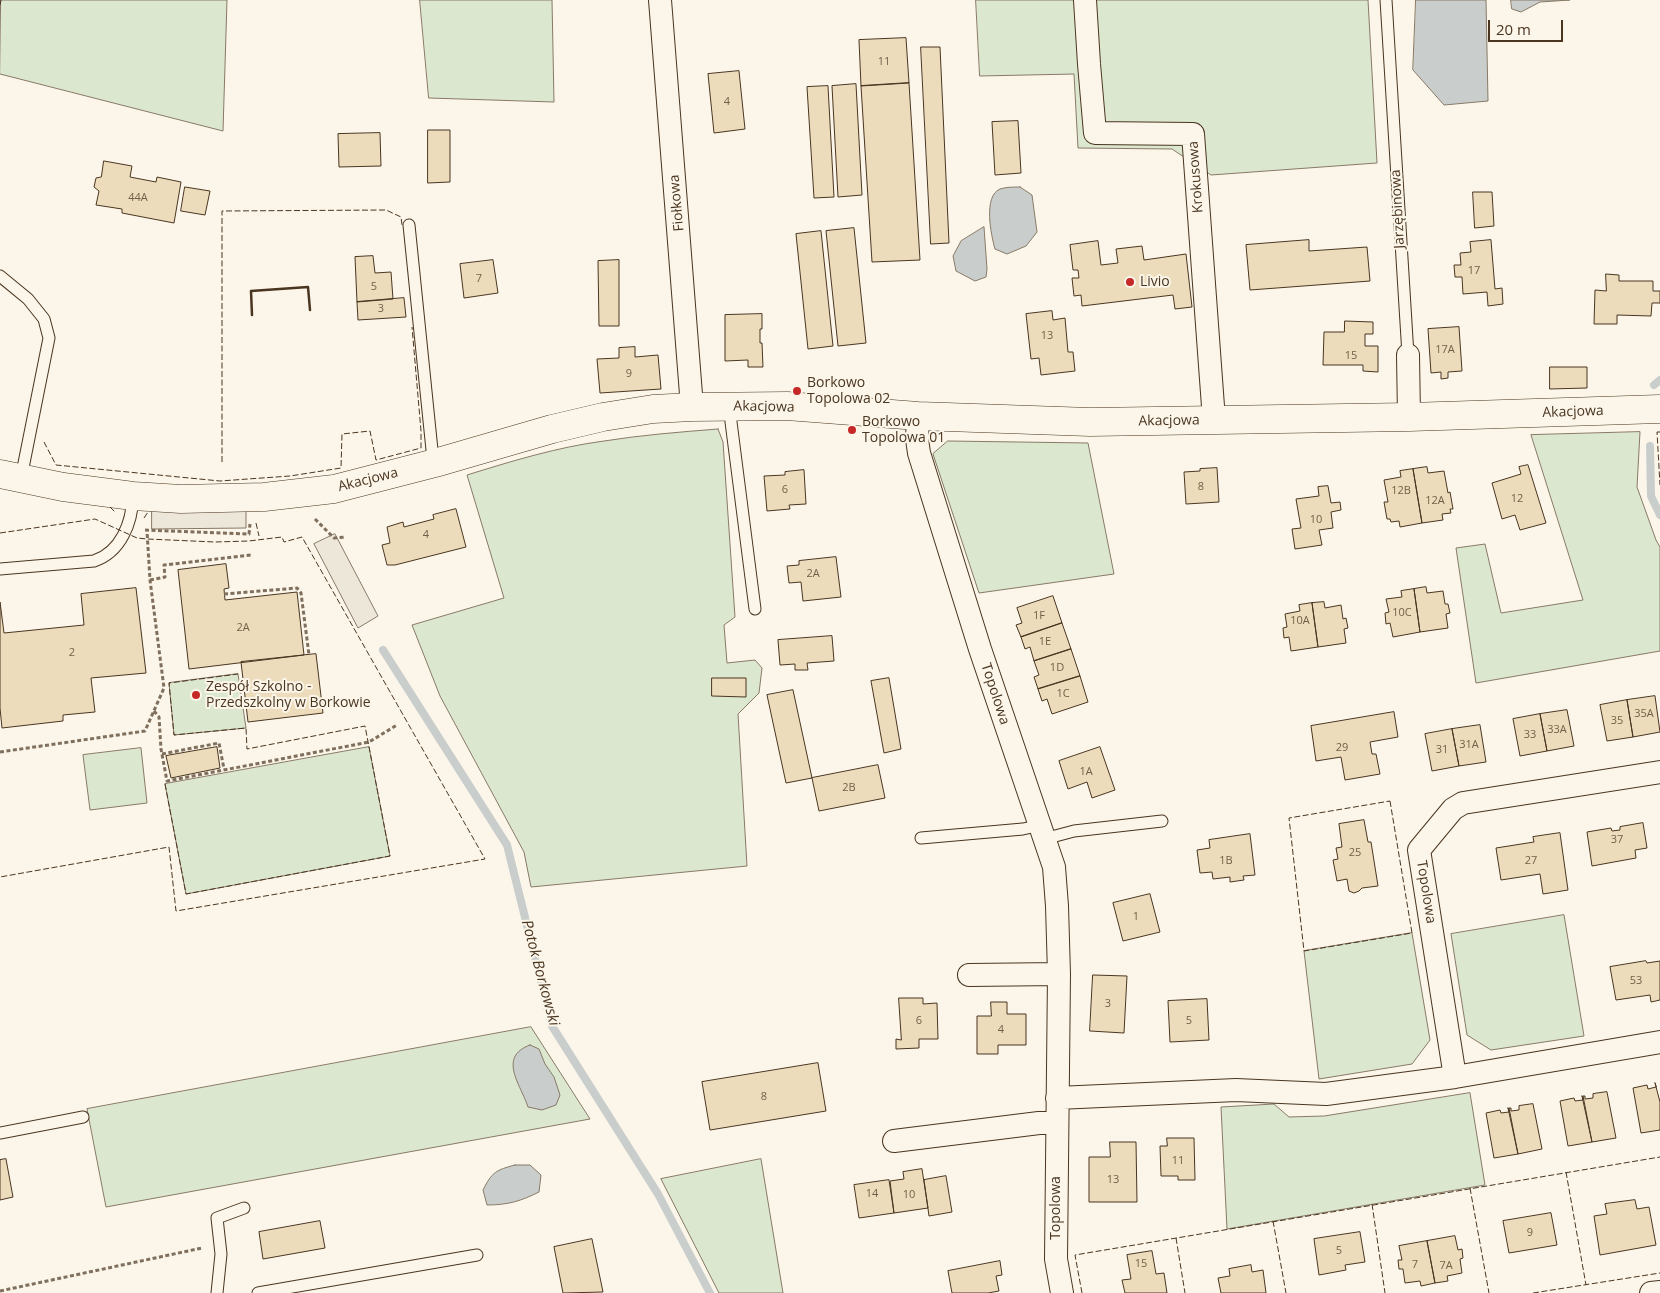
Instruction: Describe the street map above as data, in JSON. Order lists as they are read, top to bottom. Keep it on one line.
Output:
{"streets":{"street":["Krokusowa","Fiołkowa","Jarzębinowa","Akacjowa","Topolowa"]},"crossings":[["Krokusowa","Akacjowa"],["Fiołkowa","Akacjowa"],["Jarzębinowa","Akacjowa"],["Akacjowa","Topolowa"]],"water":["Potok Borkowski"],"places":["Livio","Borkowo Topolowa 02","Borkowo Topolowa 01","Zespół Szkolno - Przedszkolny w Borkowie"],"house_numbers":["11","4","44A","17","7","5","3","13","17A","15","9","8","6","12B","12","12A","10","4","2A","10C","1F","10A","2A","1E","2","1D","1C","35A","35","33A","33","31A","29","31","1A","2B","37","25","1B","27","1","53","3","6","5","4","8","11","13","14","10","9","5","15","7","7A"],"scale_bar":"20 m"}
